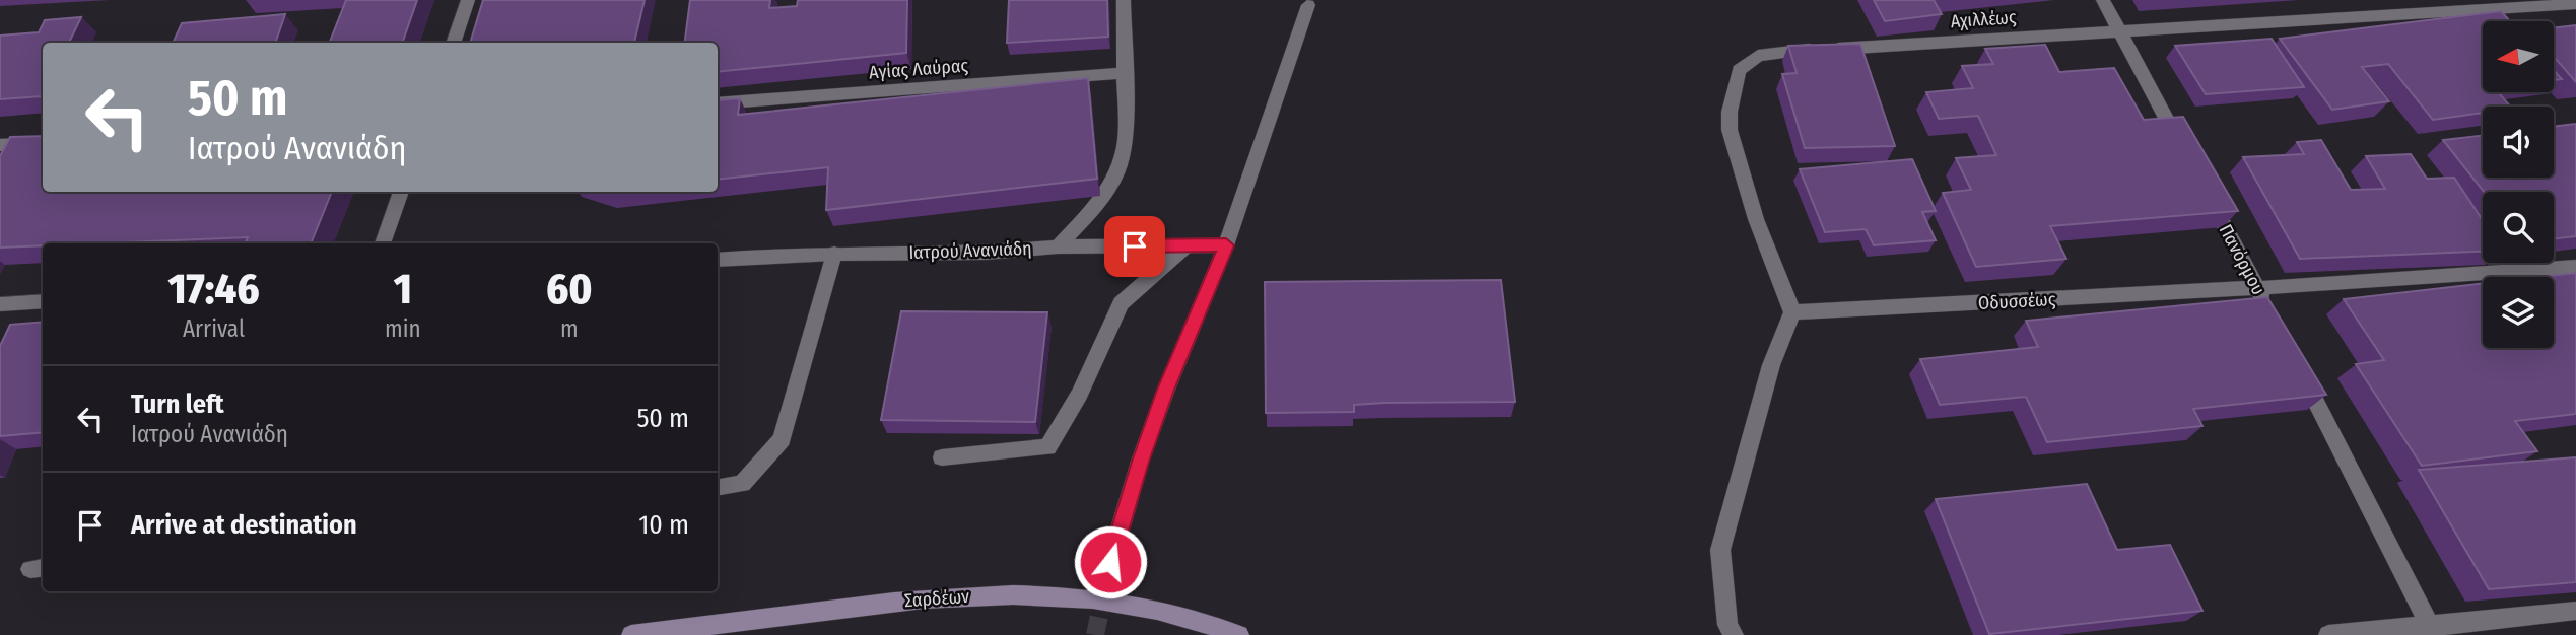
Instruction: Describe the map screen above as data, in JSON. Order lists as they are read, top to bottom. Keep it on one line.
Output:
{"streets":{"main road":["Σαρδέων"],"street":["Αχιλλέως","Αγίας Λαύρας","Ιατρού Ανανιάδη","Πανόρμου","Οδυσσέως"]},"crossings":[["Αχιλλέως","Οδυσσέως"],["Πανόρμου","Οδυσσέως"]],"north":"left","page":{"turn":["50 m","Ιατρού Ανανιάδη"],"eta":["17:46","Arrival","1","min","60","m"],"list":[{"name":"Turn left","note":"Ιατρού Ανανιάδη","value":"50 m"},{"name":"Arrive at destination","value":"10 m"}]}}
